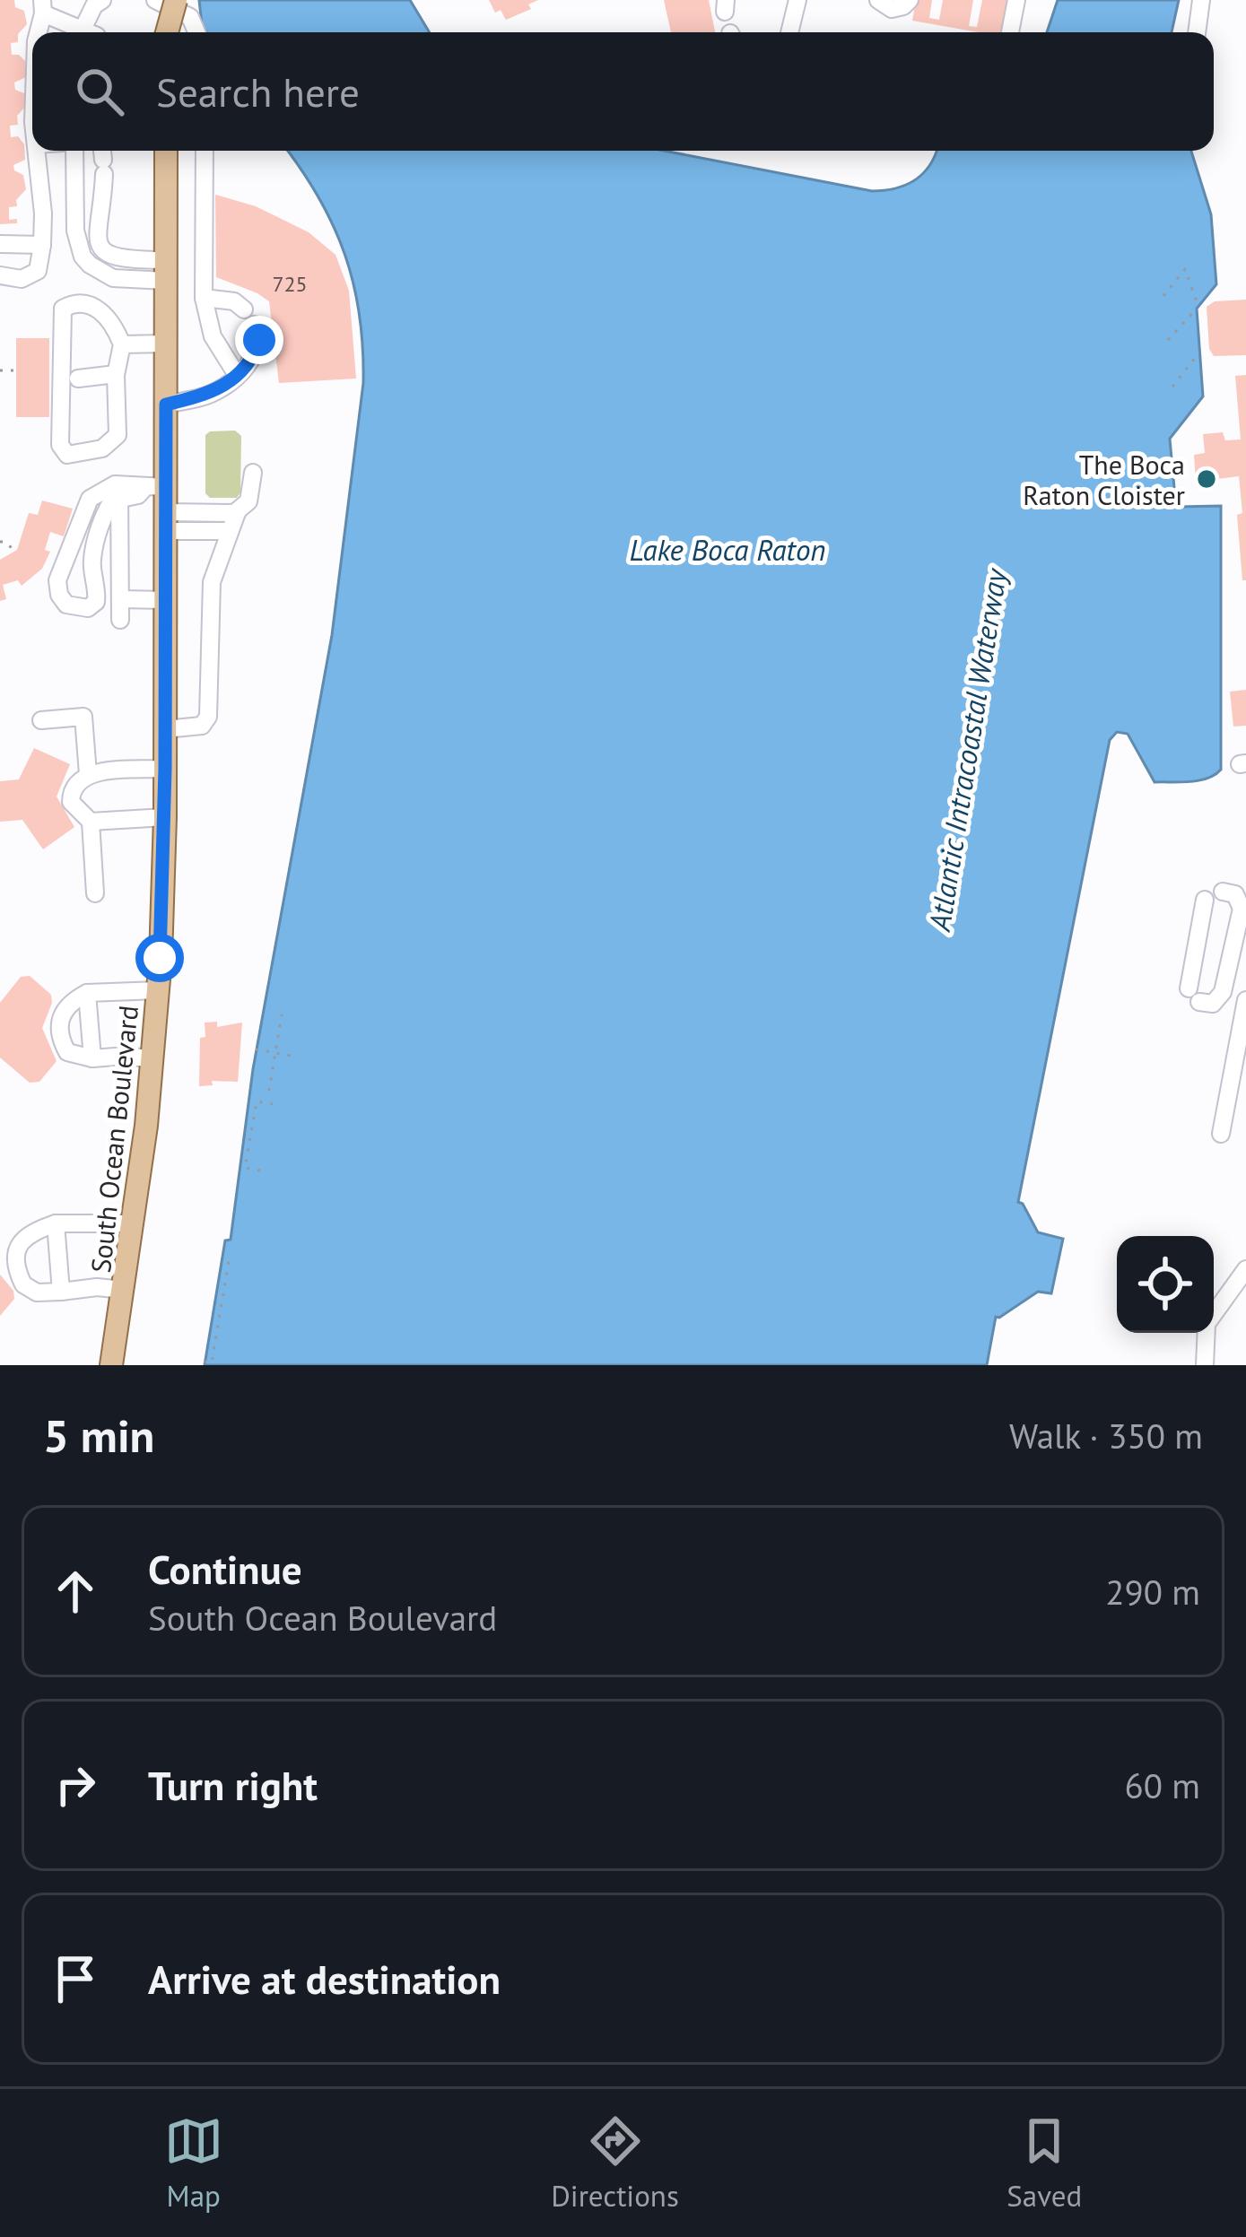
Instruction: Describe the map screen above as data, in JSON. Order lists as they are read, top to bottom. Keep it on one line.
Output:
{"streets":{"main road":["South Ocean Boulevard"]},"water":["Lake Boca Raton","Atlantic Intracoastal Waterway"],"places":["The Boca Raton Cloister"],"house_numbers":["725"],"page":{"search":"Search here","heading":["5 min","Walk · 350 m"],"list":[["Continue","South Ocean Boulevard","290 m"],["Turn right","60 m"],"Arrive at destination"],"nav":["Map","Directions","Saved"]}}
